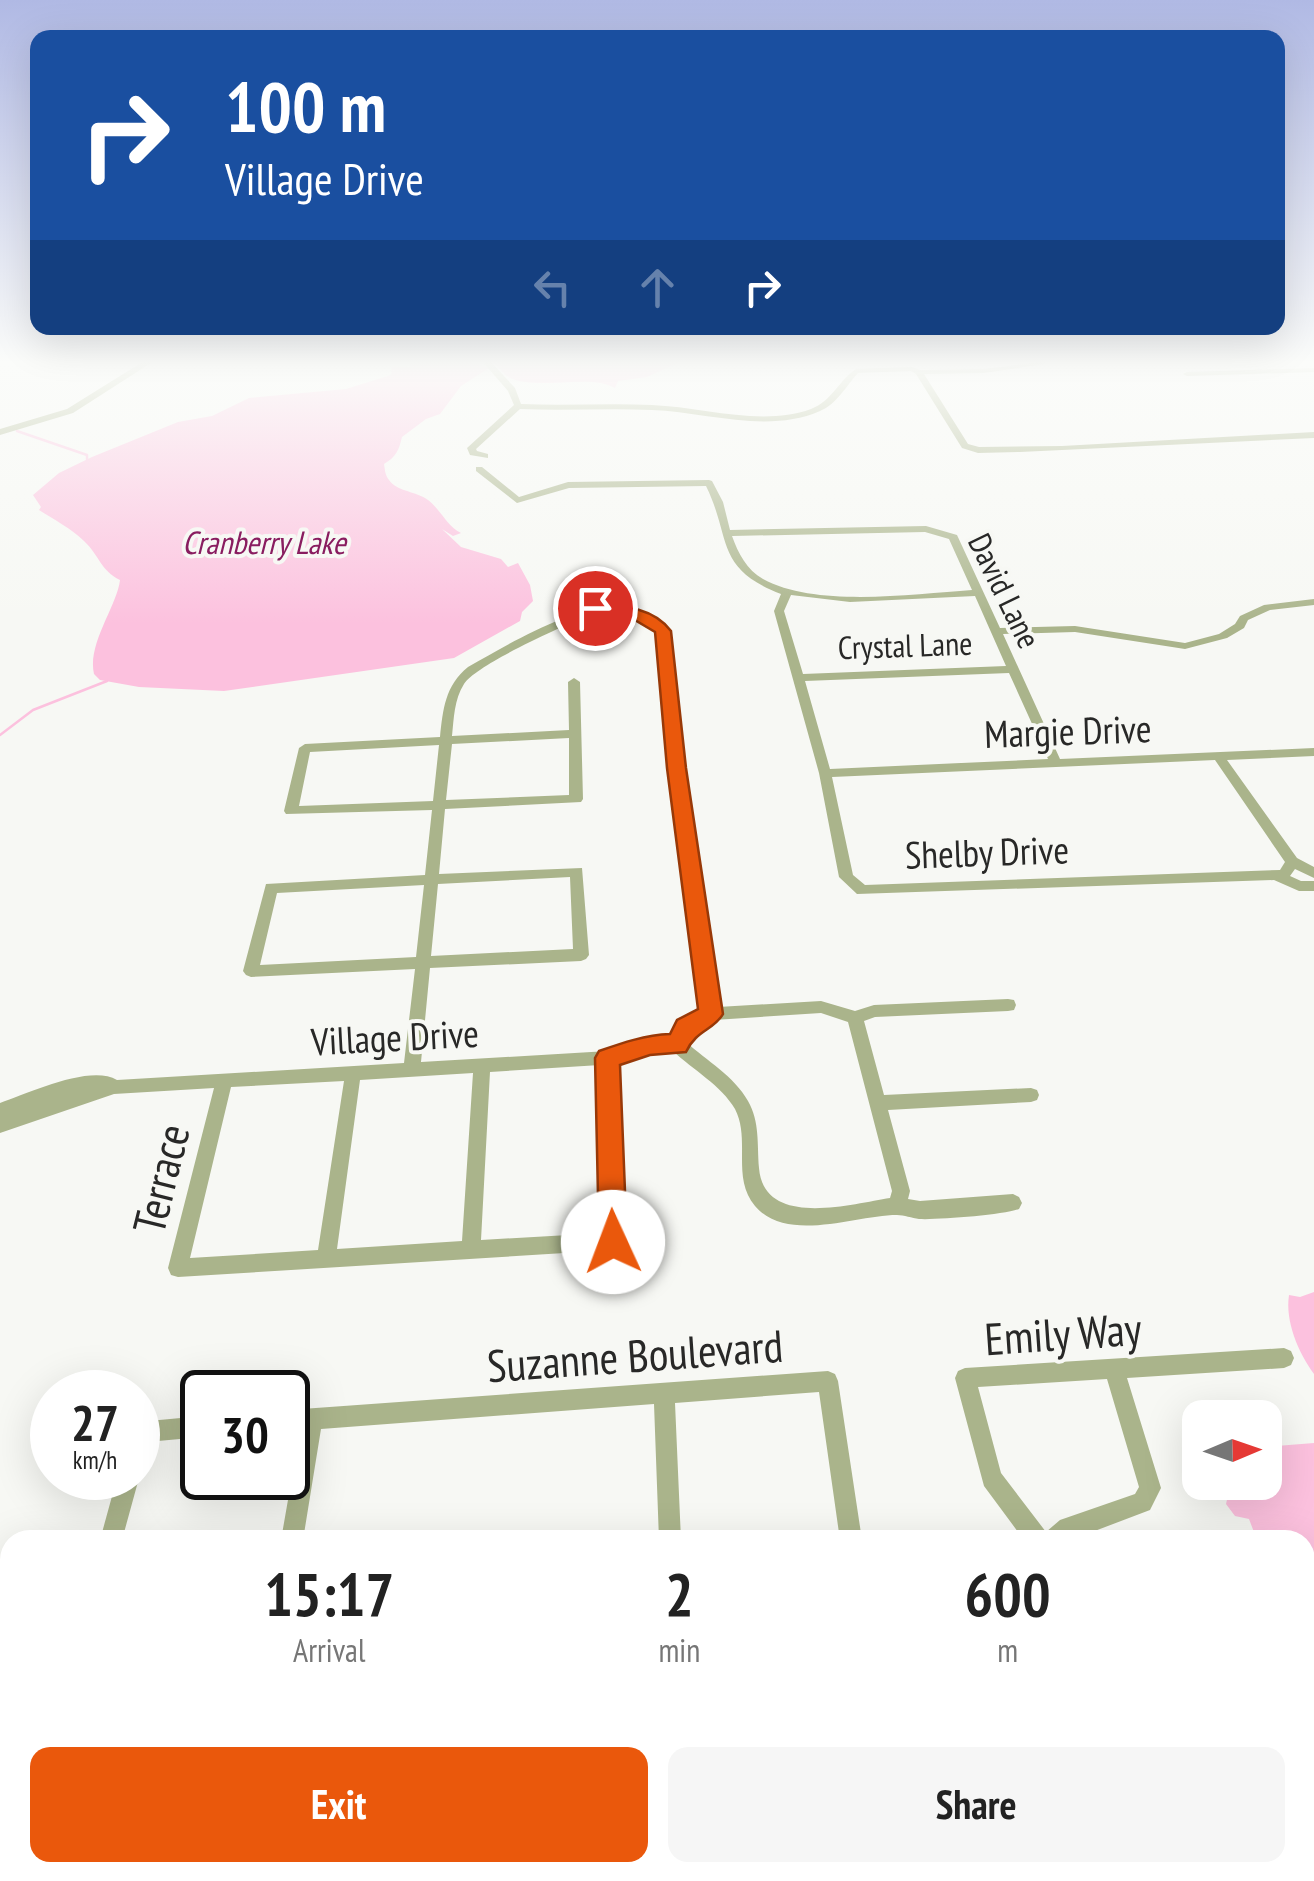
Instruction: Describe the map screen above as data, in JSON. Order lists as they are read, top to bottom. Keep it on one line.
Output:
{"streets":{"street":["David Lane","Crystal Lane","Margie Drive","Shelby Drive","Village Drive","Terrace","Emily Way","Suzanne Boulevard"]},"crossings":[["David Lane","Crystal Lane"],["David Lane","Margie Drive"],["Crystal Lane","Shelby Drive"],["Margie Drive","Shelby Drive"],["Village Drive","Terrace"]],"water":["Cranberry Lake"],"north":"right","page":{"turn":["100 m","Village Drive"],"speed":"27 km/h","limit":"30","eta":["15:17","Arrival","2","min","600","m"],"buttons":["Exit","Share"]}}
